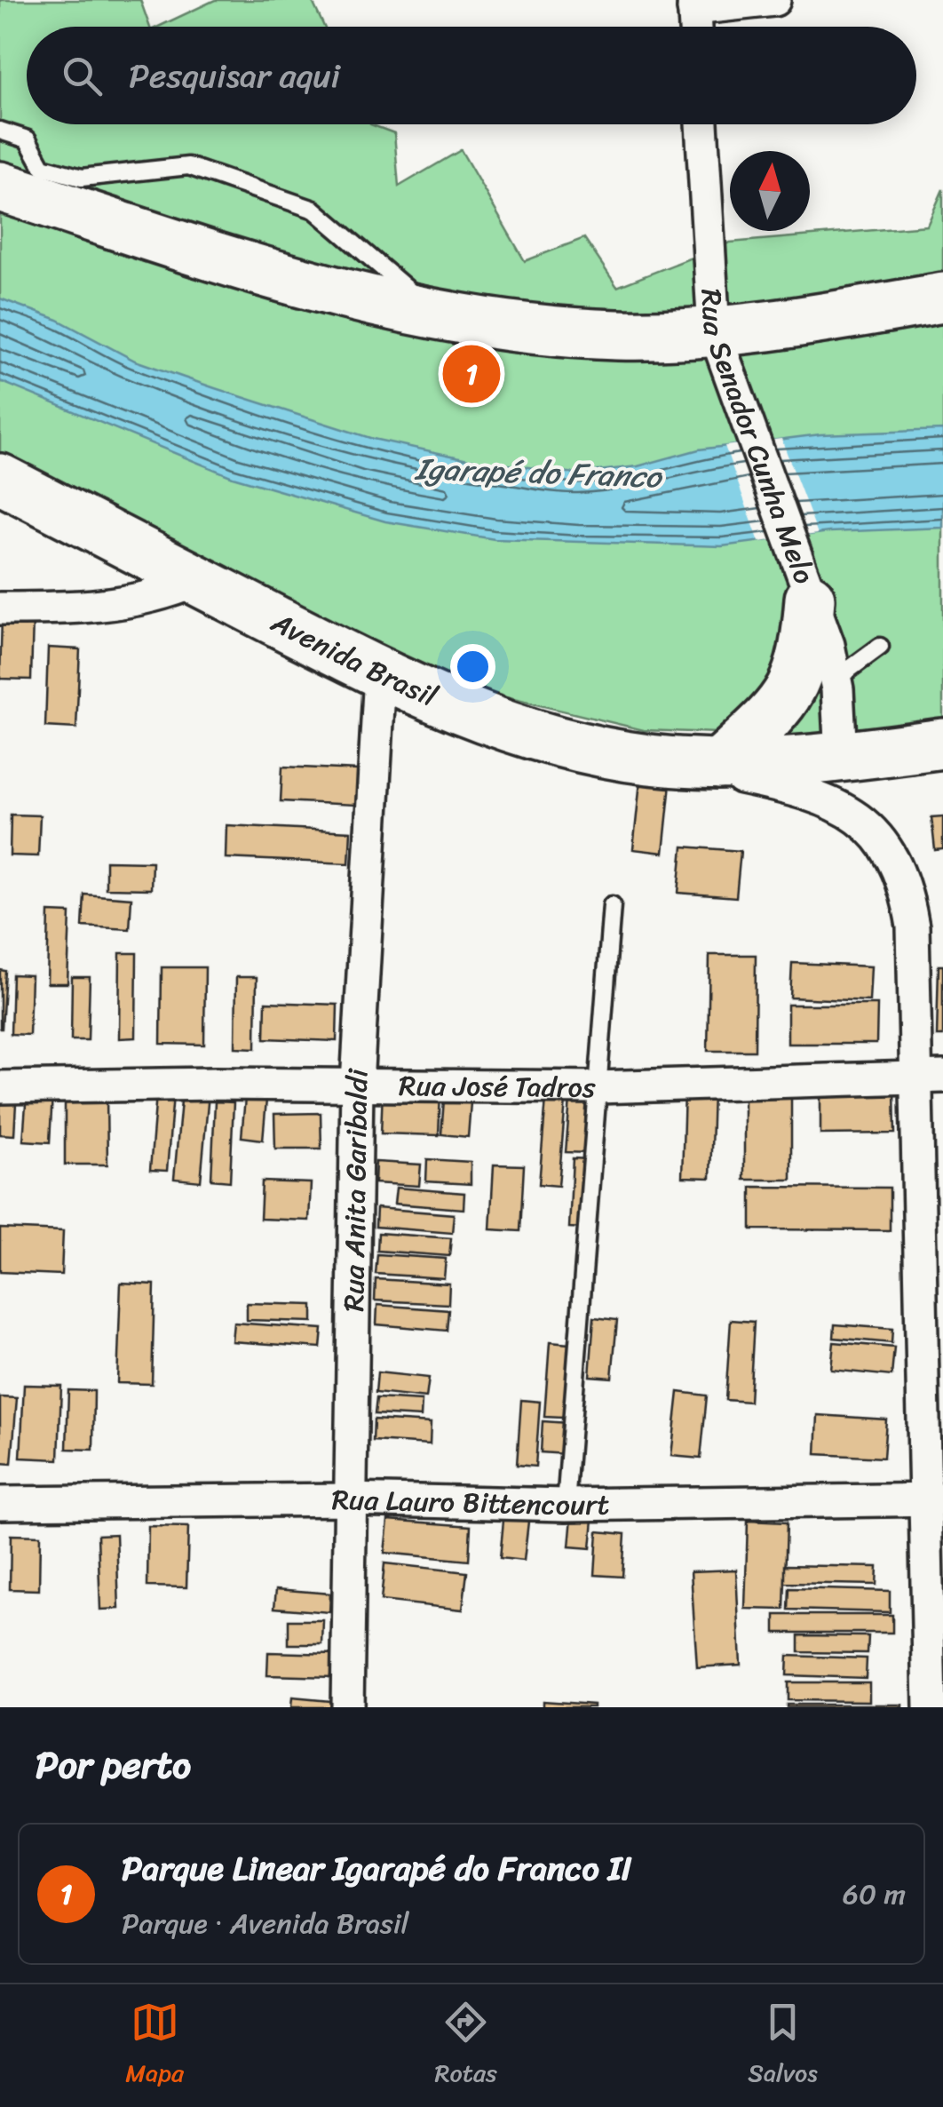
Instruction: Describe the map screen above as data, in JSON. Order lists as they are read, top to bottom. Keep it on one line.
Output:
{"streets":{"highway":["Avenida Brasil"],"street":["Rua Senador Cunha Melo","Rua José Tadros","Rua Anita Garibaldi","Rua Lauro Bittencourt"]},"crossings":[["Rua Senador Cunha Melo","Avenida Brasil"],["Avenida Brasil","Rua Anita Garibaldi"],["Rua José Tadros","Rua Anita Garibaldi"],["Rua Anita Garibaldi","Rua Lauro Bittencourt"]],"water":["Igarapé do Franco"],"north":"top","page":{"search":"Pesquisar aqui","pins":"1","heading":"Por perto","list":[{"mark":"1","name":"Parque Linear Igarapé do Franco II","note":"Parque · Avenida Brasil","value":"60 m"}],"nav":["Mapa","Rotas","Salvos"]}}
